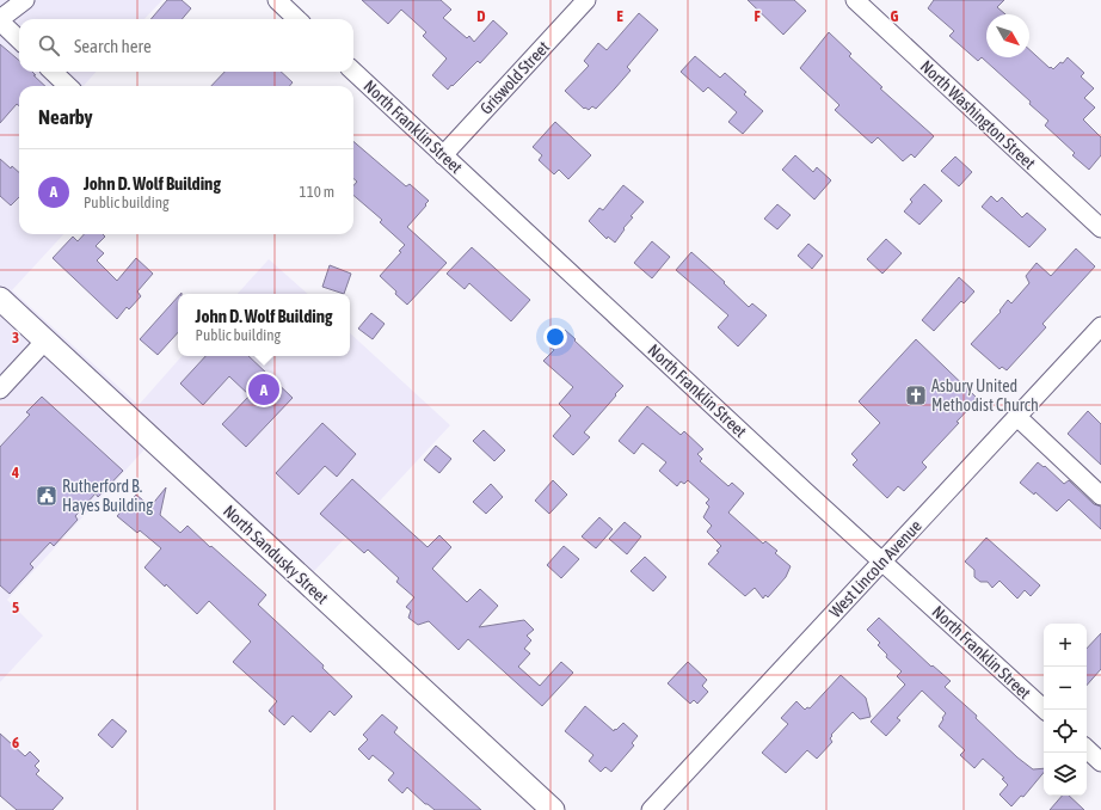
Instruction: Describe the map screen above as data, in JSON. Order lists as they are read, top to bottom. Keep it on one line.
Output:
{"streets":{"street":["Griswold Street","North Washington Street","North Franklin Street","North Sandusky Street","West Lincoln Avenue"]},"crossings":[["Griswold Street","North Franklin Street"],["North Franklin Street","West Lincoln Avenue"]],"places":{"church":["Asbury United Methodist Church"],"public building":["Rutherford B. Hayes Building"]},"north":"bottom right","page":{"search":"Search here","heading":"Nearby","list":[{"mark":"A","name":"John D. Wolf Building","note":"Public building","value":"110 m"}],"popup":["John D. Wolf Building","Public building"],"pins":"A","map_buttons":["+","−"]},"grid":{"columns":["D","E","F","G"],"rows":["3","4","5","6"]}}
